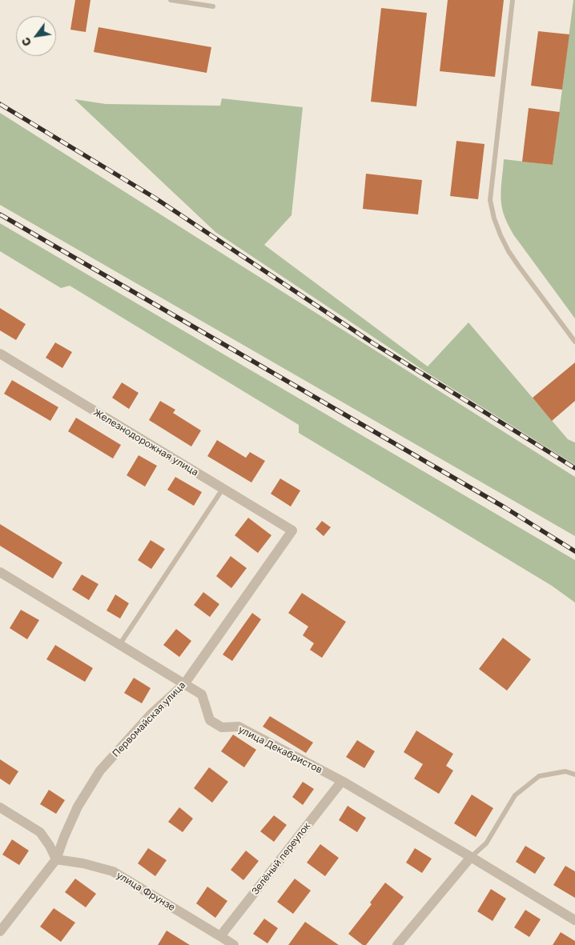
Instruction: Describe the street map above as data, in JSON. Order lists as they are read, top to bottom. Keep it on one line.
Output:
{"streets":{"street":["Железнодорожная улица","Первомайская улица","улица Декабристов","Зелёный переулок","улица Фрунзе"]},"crossings":[["Железнодорожная улица","Первомайская улица"],["Первомайская улица","улица Декабристов"],["Первомайская улица","улица Фрунзе"],["улица Декабристов","Зелёный переулок"],["Зелёный переулок","улица Фрунзе"]],"north":"bottom left"}
